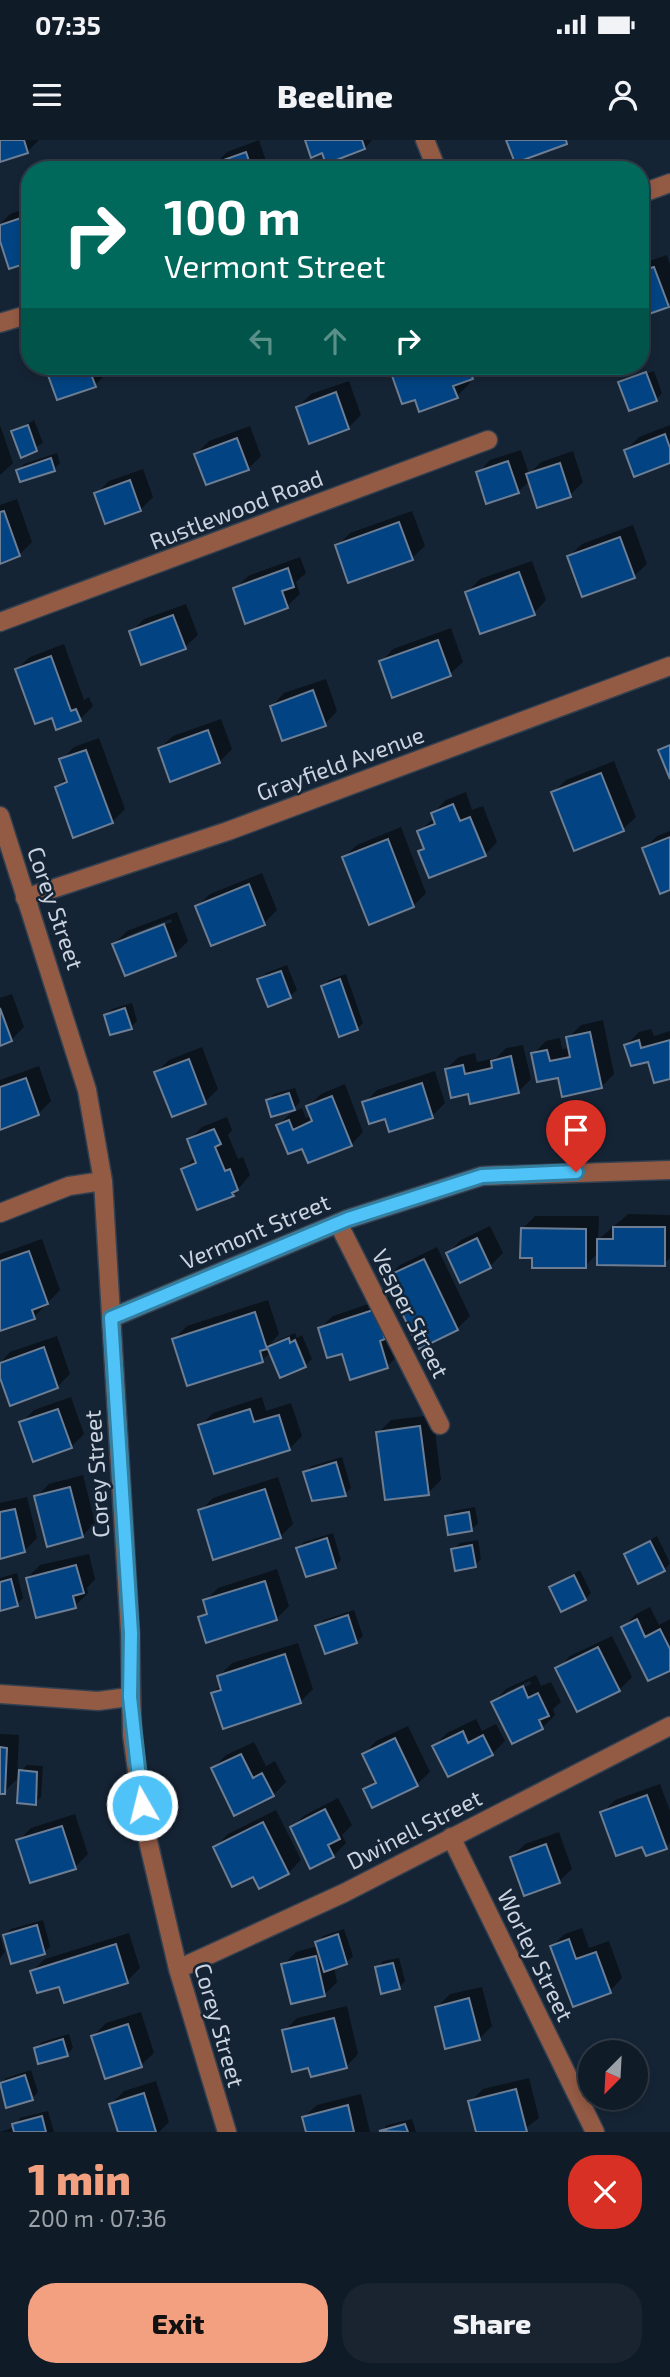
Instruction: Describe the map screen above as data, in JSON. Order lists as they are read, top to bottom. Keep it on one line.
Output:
{"streets":{"street":["Rustlewood Road","Grayfield Avenue","Corey Street","Vermont Street","Vesper Street","Dwinell Street","Worley Street"]},"crossings":[["Grayfield Avenue","Corey Street"],["Corey Street","Vermont Street"],["Corey Street","Dwinell Street"],["Vermont Street","Vesper Street"],["Dwinell Street","Worley Street"]],"north":"bottom left","page":{"status":"07:35","header":"Beeline","turn":["100 m","Vermont Street"],"heading":["1 min","200 m · 07:36"],"buttons":["Exit","Share"]}}
